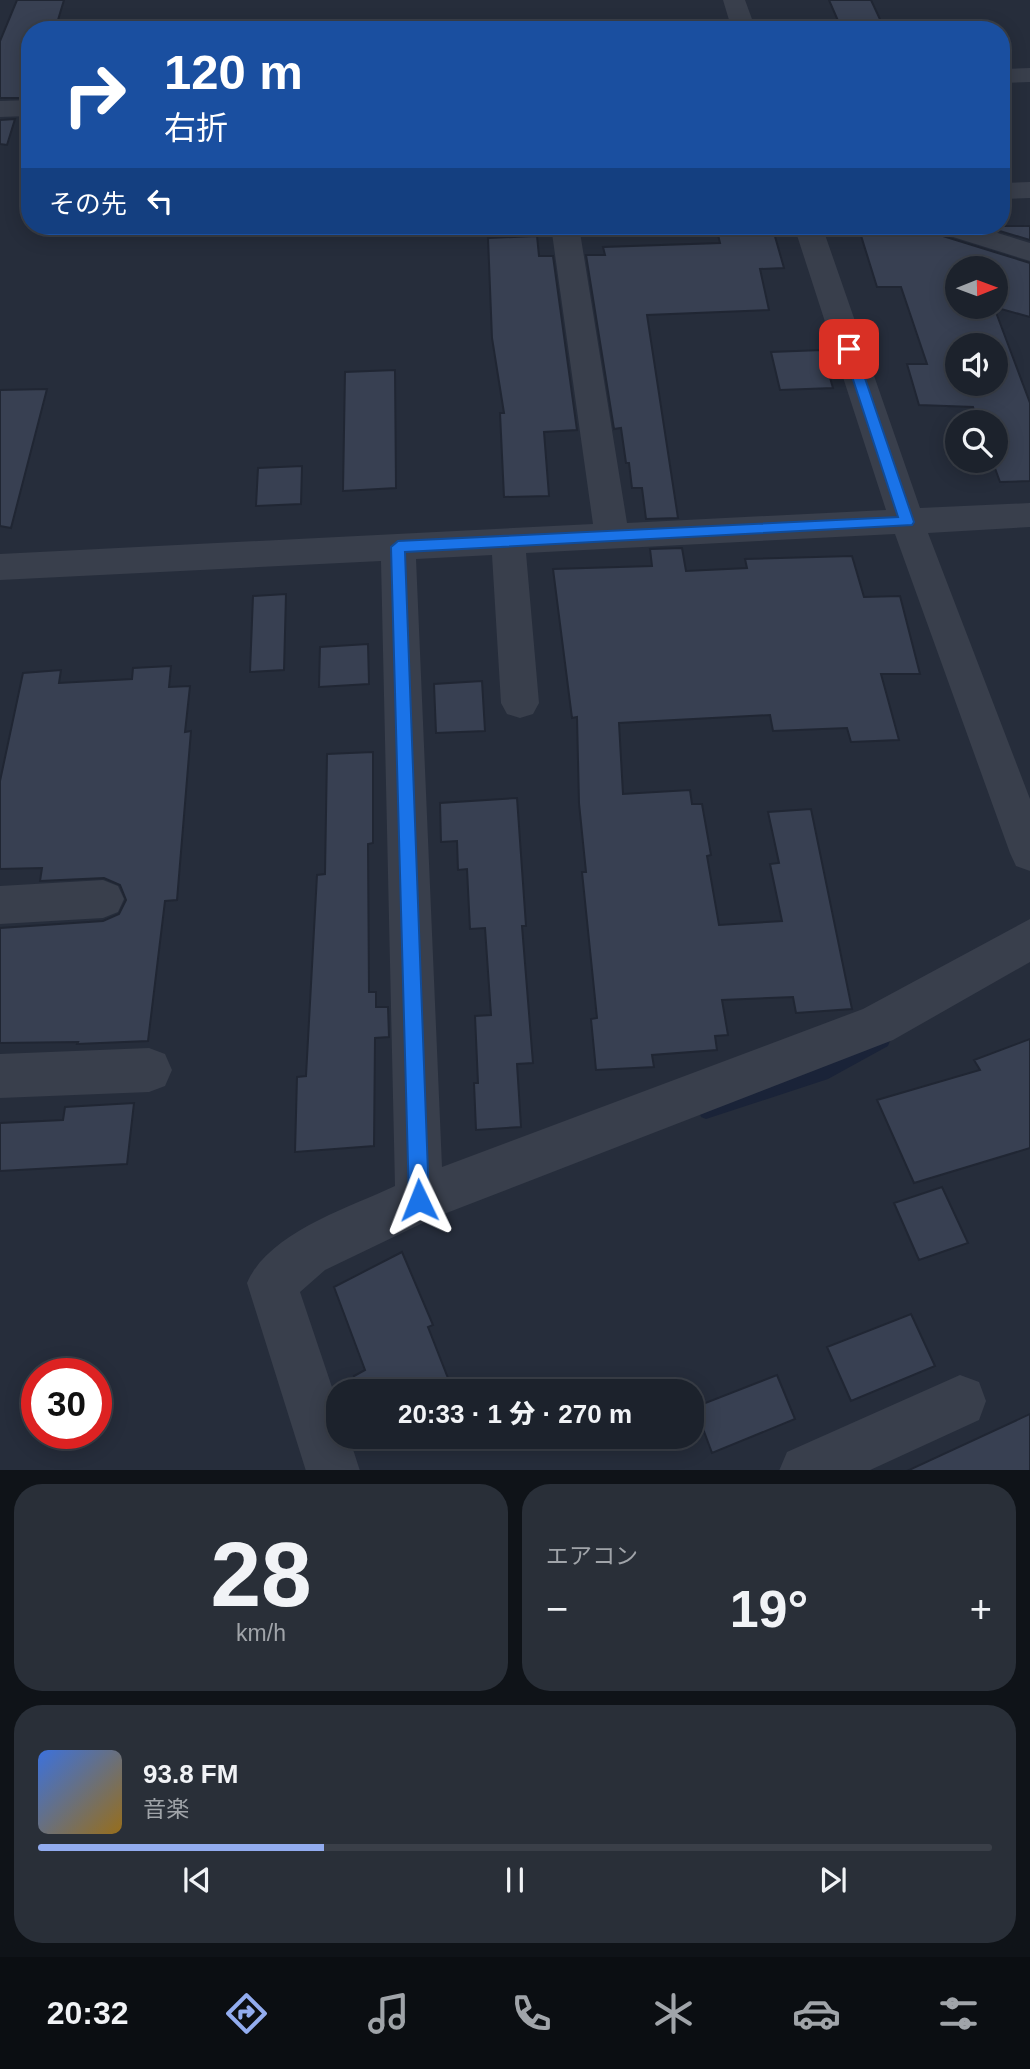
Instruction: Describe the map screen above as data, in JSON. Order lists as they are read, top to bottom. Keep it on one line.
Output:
{"north":"right","page":{"turn":["120 m","右折"],"then":"その先","limit":"30","trip":"20:33 · 1 分 · 270 m","tile":[["28","km/h"],"エアコン"],"heat":["−","19°","+"],"song":["93.8 FM","音楽"],"tabs":"20:32"}}
